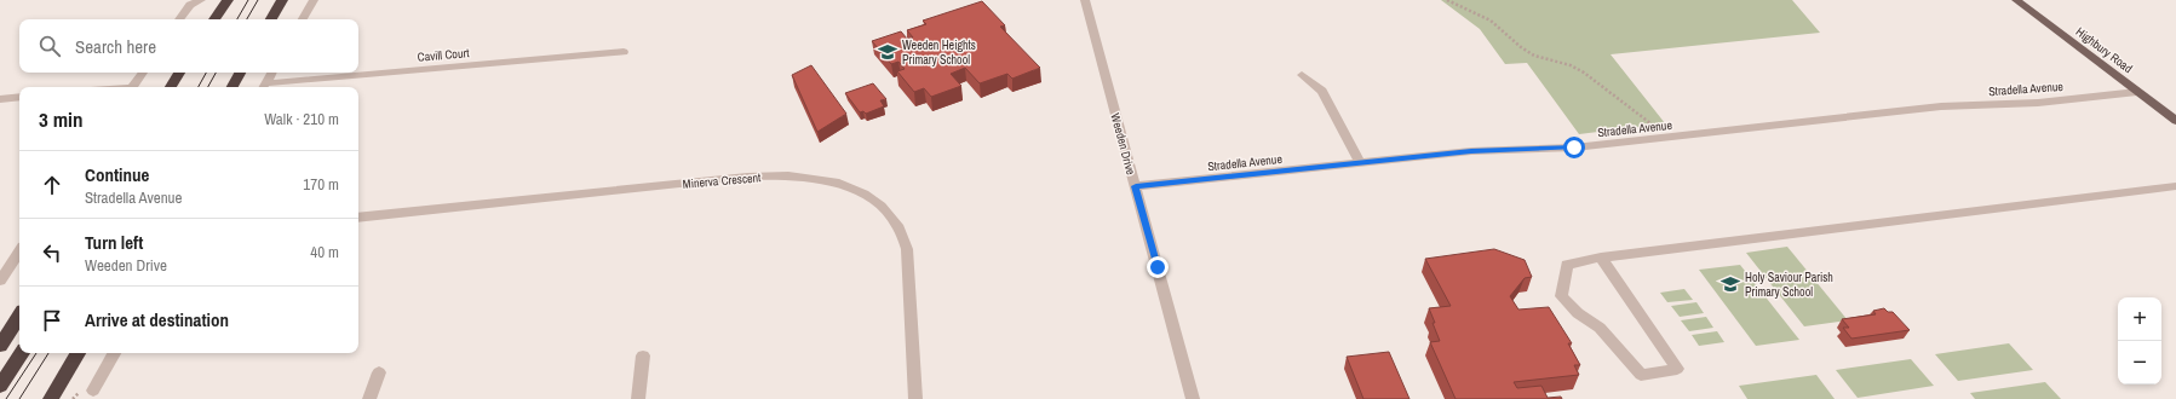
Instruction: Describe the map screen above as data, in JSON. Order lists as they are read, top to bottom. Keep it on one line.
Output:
{"streets":{"main road":["Highbury Road"],"street":["Cavill Court","Stradella Avenue","Weeden Drive","Minerva Crescent"]},"crossings":[["Highbury Road","Stradella Avenue"],["Stradella Avenue","Weeden Drive"]],"places":{"school or university":["Weeden Heights Primary School","Holy Saviour Parish Primary School"]},"page":{"search":"Search here","heading":["3 min","Walk · 210 m"],"list":[["Continue","Stradella Avenue","170 m"],["Turn left","Weeden Drive","40 m"],"Arrive at destination"],"map_buttons":["+","−"]}}
